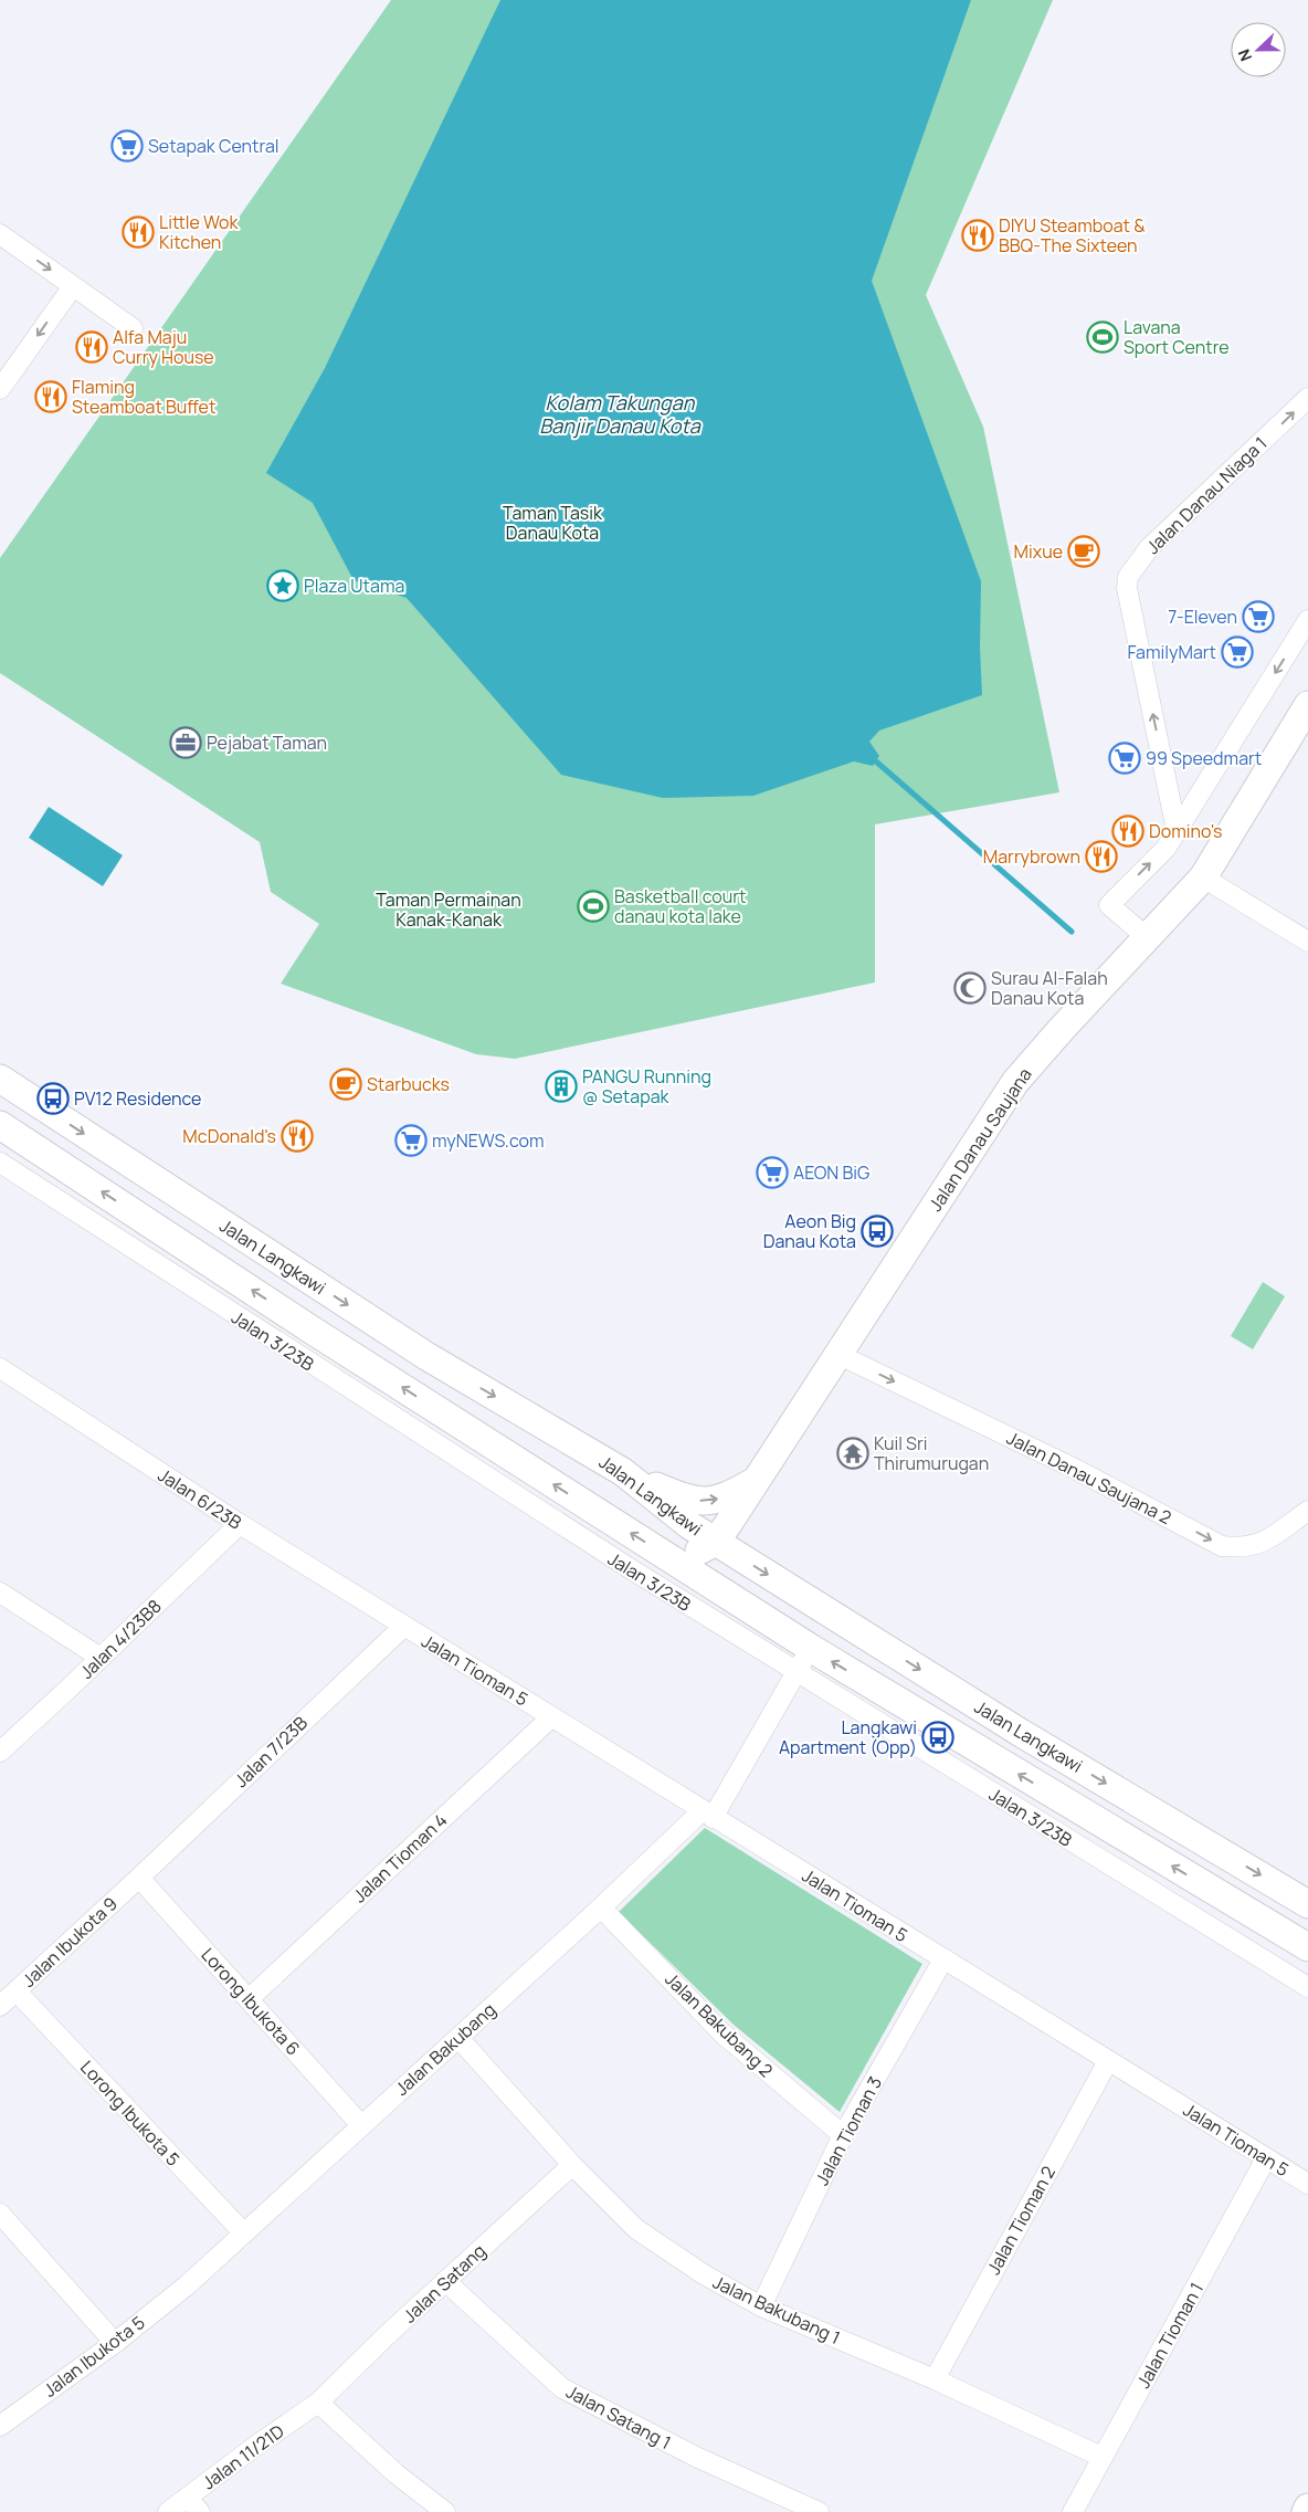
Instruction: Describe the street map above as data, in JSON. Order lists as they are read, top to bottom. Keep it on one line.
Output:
{"streets":{"street":["Jalan Danau Niaga 1","Jalan Danau Saujana","Jalan Langkawi","Jalan 3/23B","Jalan Danau Saujana 2","Jalan 6/23B","Jalan 4/23B8","Jalan Tioman 5","Jalan 7/23B","Jalan Tioman 4","Jalan Ibukota 9","Lorong Ibukota 6","Jalan Bakubang 2","Jalan Bakubang","Lorong Ibukota 5","Jalan Tioman 3","Jalan Tioman 2","Jalan Satang","Jalan Bakubang 1","Jalan Tioman 1","Jalan Ibukota 5","Jalan Satang 1","Jalan 11/21D"]},"crossings":[["Jalan Danau Saujana","Jalan Langkawi"],["Jalan Danau Saujana","Jalan Danau Saujana 2"],["Jalan 3/23B","Jalan Bakubang"],["Jalan 6/23B","Jalan 4/23B8"],["Jalan 6/23B","Jalan Tioman 5"],["Jalan 6/23B","Jalan 7/23B"],["Jalan Tioman 5","Jalan 7/23B"],["Jalan Tioman 5","Jalan Tioman 4"],["Jalan Tioman 5","Jalan Bakubang"],["Jalan Tioman 5","Jalan Tioman 3"],["Jalan Tioman 5","Jalan Tioman 2"],["Jalan Tioman 5","Jalan Tioman 1"],["Jalan 7/23B","Jalan Ibukota 9"],["Jalan 7/23B","Lorong Ibukota 6"],["Jalan Tioman 4","Lorong Ibukota 6"],["Jalan Ibukota 9","Lorong Ibukota 6"],["Jalan Ibukota 9","Lorong Ibukota 5"],["Lorong Ibukota 6","Jalan Bakubang"],["Jalan Bakubang 2","Jalan Bakubang"],["Jalan Bakubang 2","Jalan Tioman 3"],["Jalan Bakubang","Lorong Ibukota 5"],["Jalan Bakubang","Jalan Bakubang 1"],["Jalan Bakubang","Jalan Ibukota 5"],["Jalan Tioman 3","Jalan Bakubang 1"],["Jalan Tioman 2","Jalan Bakubang 1"],["Jalan Satang","Jalan Bakubang 1"],["Jalan Satang","Jalan Satang 1"],["Jalan Satang","Jalan 11/21D"],["Jalan Bakubang 1","Jalan Tioman 1"]],"one_way":["Jalan Danau Saujana 2"],"water":["Kolam Takungan Banjir Danau Kota"],"parks":["Taman Tasik Danau Kota","Taman Permainan Kanak-Kanak"],"places":{"supermarket":["Setapak Central","7-Eleven","FamilyMart","99 Speedmart","myNEWS.com","AEON BiG"],"restaurant":["Little Wok Kitchen","DIYU Steamboat & BBQ-The Sixteen","Alfa Maju Curry House","Flaming Steamboat Buffet","Domino's","Marrybrown","McDonald's"],"sports":["Lavana Sport Centre","Basketball court danau kota lake"],"cafe":["Mixue","Starbucks"],"place":["Plaza Utama"],"office":["Pejabat Taman"],"mosque":["Surau Al-Falah Danau Kota"],"building":["PANGU Running @ Setapak"],"bus stop":["PV12 Residence","Aeon Big Danau Kota","Langkawi Apartment (Opp)"],"temple":["Kuil Sri Thirumurugan"]},"north":"left"}
